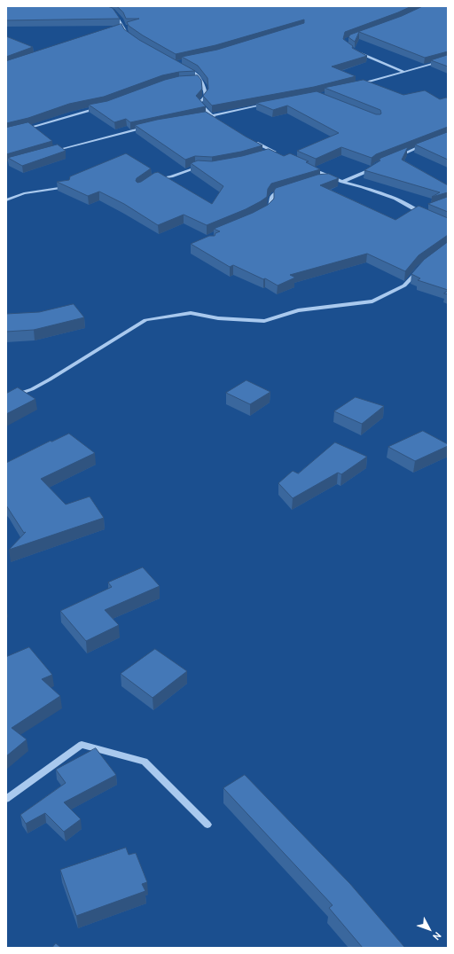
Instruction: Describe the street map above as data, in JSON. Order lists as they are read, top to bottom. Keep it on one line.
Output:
{"north":"bottom right"}
